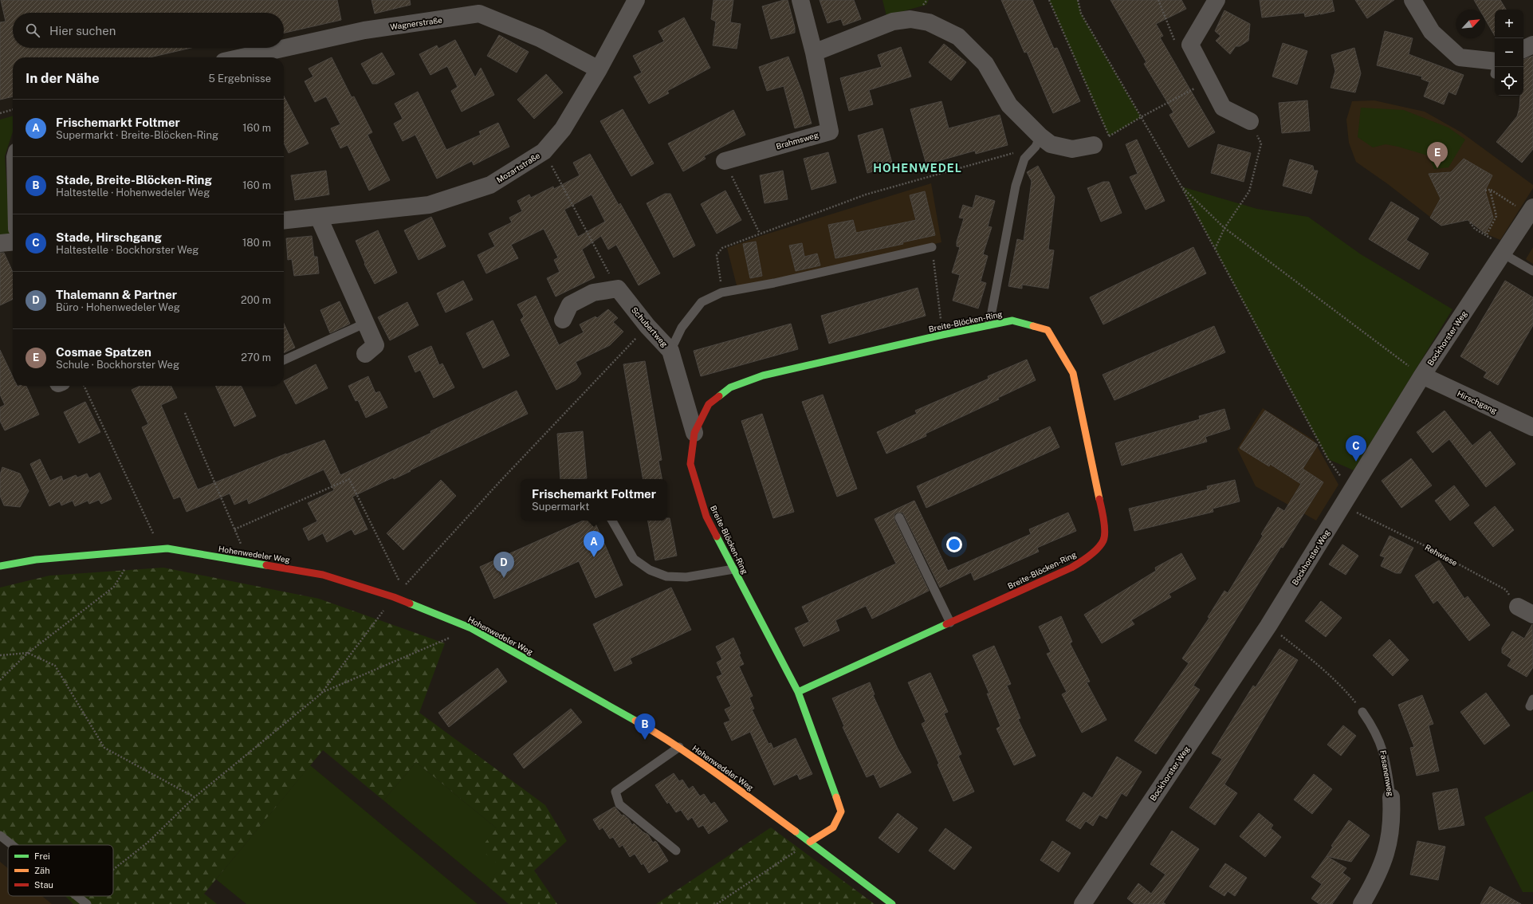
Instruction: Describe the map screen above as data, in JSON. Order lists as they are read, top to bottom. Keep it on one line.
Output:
{"streets":{"street":["Wagnerstraße","Brahmsweg","Mozartstraße","Breite-Blöcken-Ring","Schubertweg","Bockhorster Weg","Hirschgang","Hohenwedeler Weg","Fasanenweg"],"path":["Rehwiese"]},"crossings":[["Wagnerstraße","Mozartstraße"],["Breite-Blöcken-Ring","Schubertweg"],["Breite-Blöcken-Ring","Hohenwedeler Weg"],["Bockhorster Weg","Hirschgang"],["Bockhorster Weg","Rehwiese"]],"districts":["HOHENWEDEL"],"legend":["Frei","Zäh","Stau"],"north":"top right","page":{"map_buttons":["+","−"],"search":"Hier suchen","heading":["In der Nähe","5 Ergebnisse"],"list":[{"mark":"A","name":"Frischemarkt Foltmer","note":"Supermarkt · Breite-Blöcken-Ring","value":"160 m"},{"mark":"B","name":"Stade, Breite-Blöcken-Ring","note":"Haltestelle · Hohenwedeler Weg","value":"160 m"},{"mark":"C","name":"Stade, Hirschgang","note":"Haltestelle · Bockhorster Weg","value":"180 m"},{"mark":"D","name":"Thalemann & Partner","note":"Büro · Hohenwedeler Weg","value":"200 m"},{"mark":"E","name":"Cosmae Spatzen","note":"Schule · Bockhorster Weg","value":"270 m"}],"pins":["E","C","A","D","B"],"popup":["Frischemarkt Foltmer","Supermarkt"]}}
